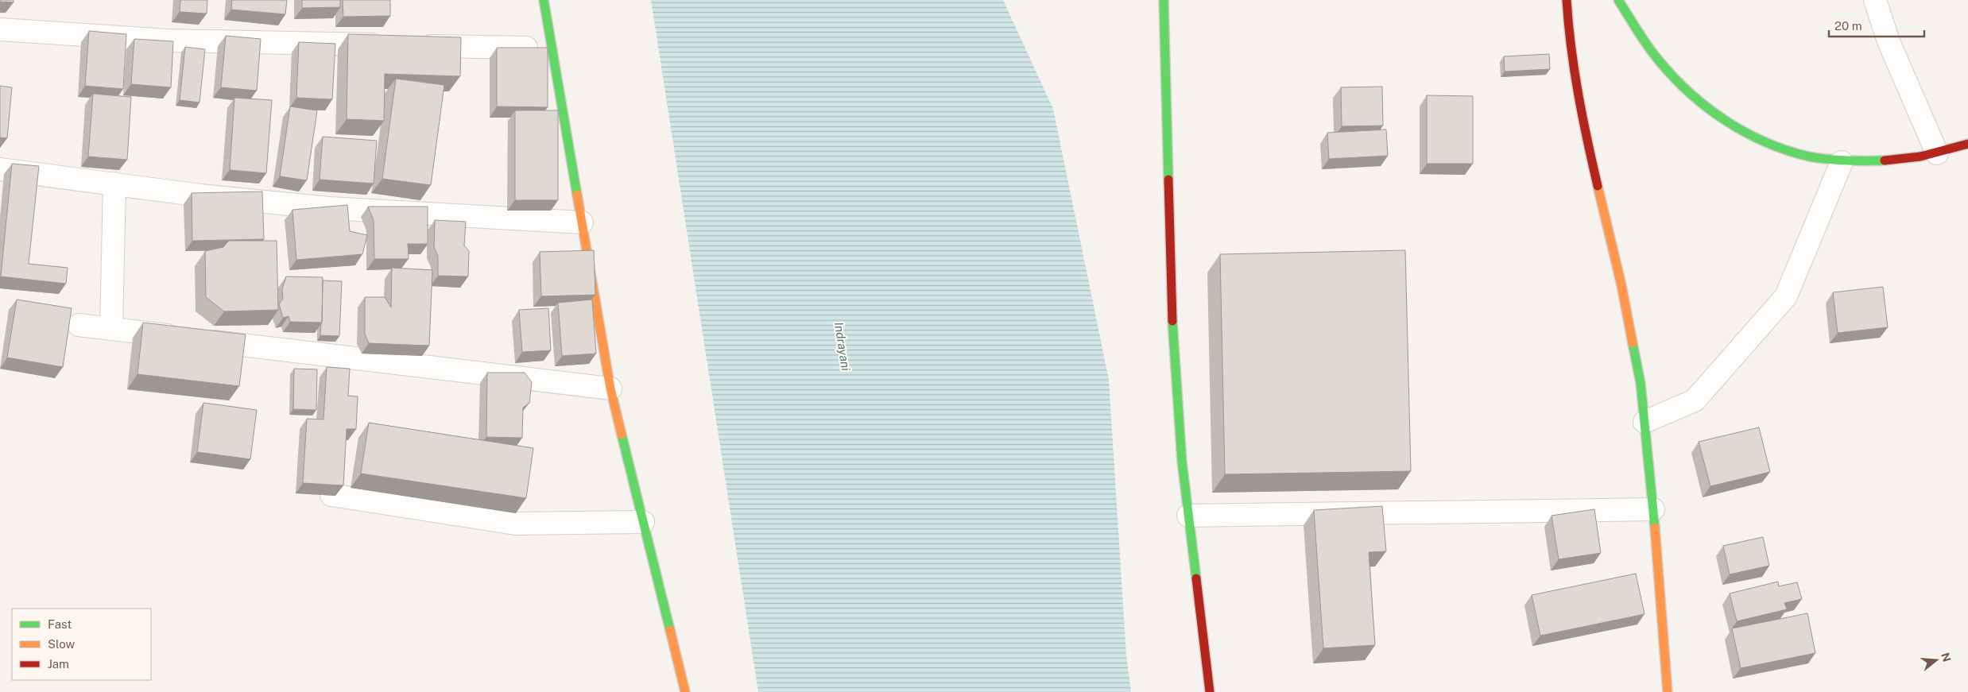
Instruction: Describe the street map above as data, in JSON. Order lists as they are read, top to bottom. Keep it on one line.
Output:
{"water":["Indrayani"],"legend":["Fast","Slow","Jam"],"scale_bar":"20 m","north":"right"}
